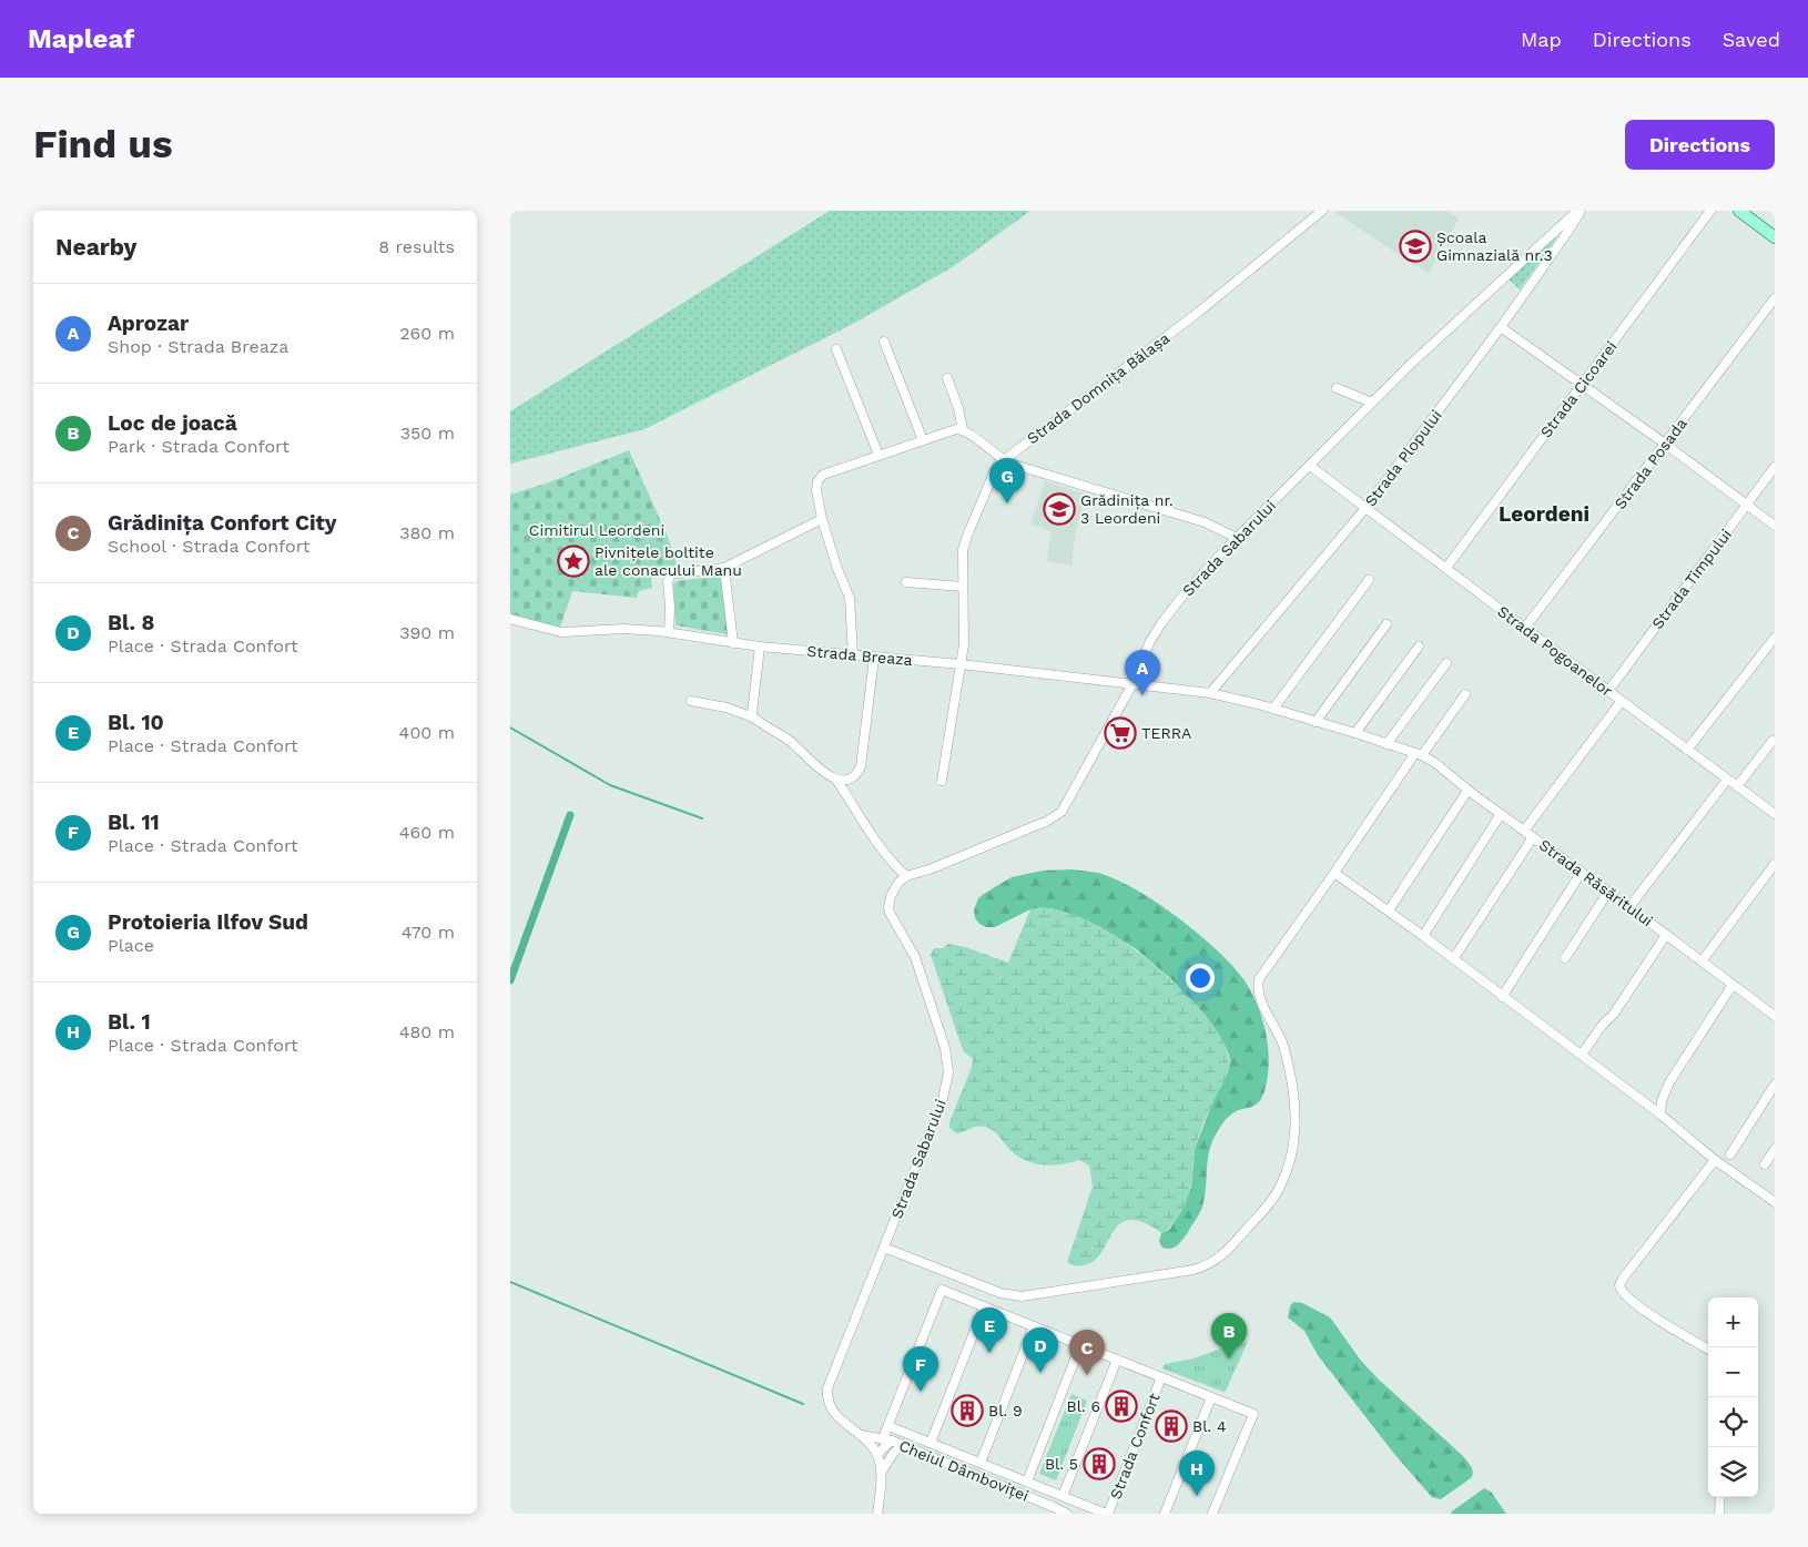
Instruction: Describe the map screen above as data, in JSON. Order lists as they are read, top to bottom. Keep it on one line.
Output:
{"streets":{"street":["Strada Domnița Bălașa","Strada Cicoarei","Strada Plopului","Strada Posada","Strada Sabarului","Strada Timpului","Strada Pogoanelor","Strada Breaza","Strada Răsăritului","Strada Confort","Cheiul Dâmboviței"]},"crossings":[["Strada Domnița Bălașa","Strada Breaza"],["Strada Cicoarei","Strada Pogoanelor"],["Strada Plopului","Strada Sabarului"],["Strada Plopului","Strada Pogoanelor"],["Strada Plopului","Strada Breaza"],["Strada Plopului","Strada Răsăritului"],["Strada Posada","Strada Pogoanelor"],["Strada Sabarului","Strada Pogoanelor"],["Strada Sabarului","Strada Breaza"],["Strada Sabarului","Cheiul Dâmboviței"],["Strada Timpului","Strada Pogoanelor"],["Strada Breaza","Strada Răsăritului"]],"districts":["Leordeni"],"parks":["Cimitirul Leordeni"],"places":{"school or university":["Școala Gimnazială nr.3","Grădinița nr. 3 Leordeni"],"place":["Pivnițele boltite ale conacului Manu"],"supermarket":["TERRA"],"building":["Bl. 6","Bl. 9","Bl. 4","Bl. 5"]},"page":{"header":"Mapleaf","nav":["Map","Directions","Saved"],"buttons":"Directions","title":"Find us","heading":["Nearby","8 results"],"list":[{"mark":"A","name":"Aprozar","note":"Shop · Strada Breaza","value":"260 m"},{"mark":"B","name":"Loc de joacă","note":"Park · Strada Confort","value":"350 m"},{"mark":"C","name":"Grădinița Confort City","note":"School · Strada Confort","value":"380 m"},{"mark":"D","name":"Bl. 8","note":"Place · Strada Confort","value":"390 m"},{"mark":"E","name":"Bl. 10","note":"Place · Strada Confort","value":"400 m"},{"mark":"F","name":"Bl. 11","note":"Place · Strada Confort","value":"460 m"},{"mark":"G","name":"Protoieria Ilfov Sud","note":"Place","value":"470 m"},{"mark":"H","name":"Bl. 1","note":"Place · Strada Confort","value":"480 m"}],"pins":["G","A","E","B","D","C","F","H"],"map_buttons":["+","−"]}}
